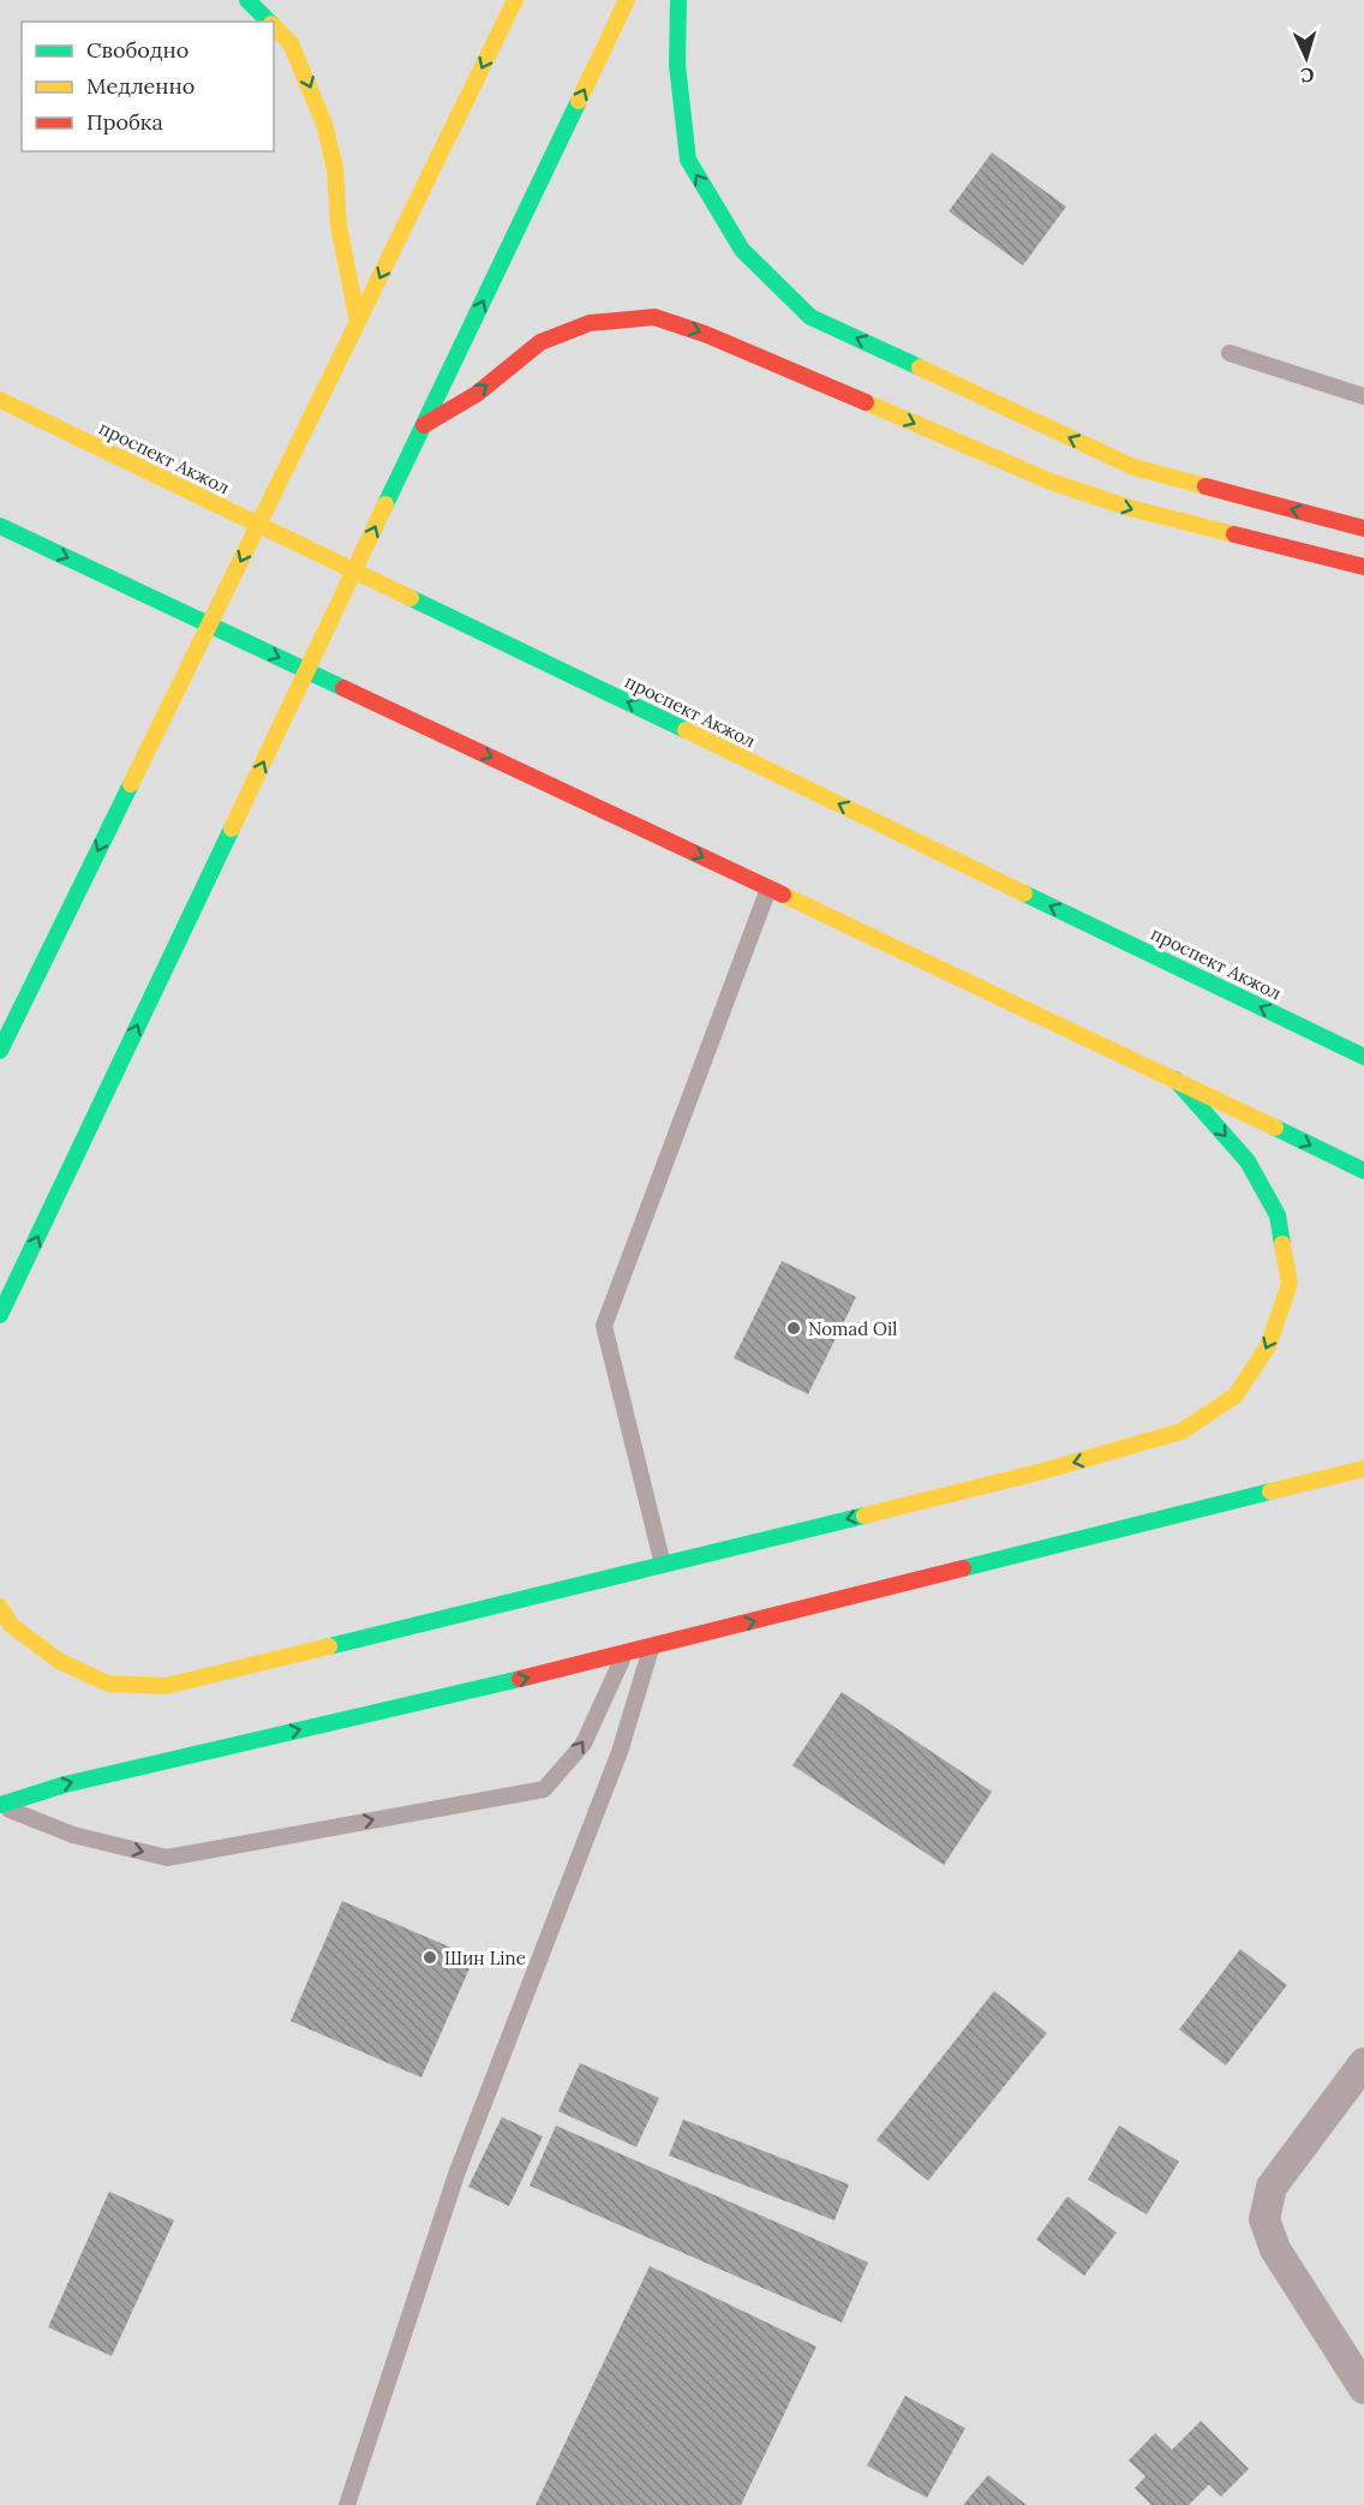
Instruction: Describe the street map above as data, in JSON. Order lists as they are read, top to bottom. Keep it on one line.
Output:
{"streets":{"main road":["проспект Акжол"]},"places":["Nomad Oil","Шин Line"],"legend":["Свободно","Медленно","Пробка"],"north":"bottom"}
